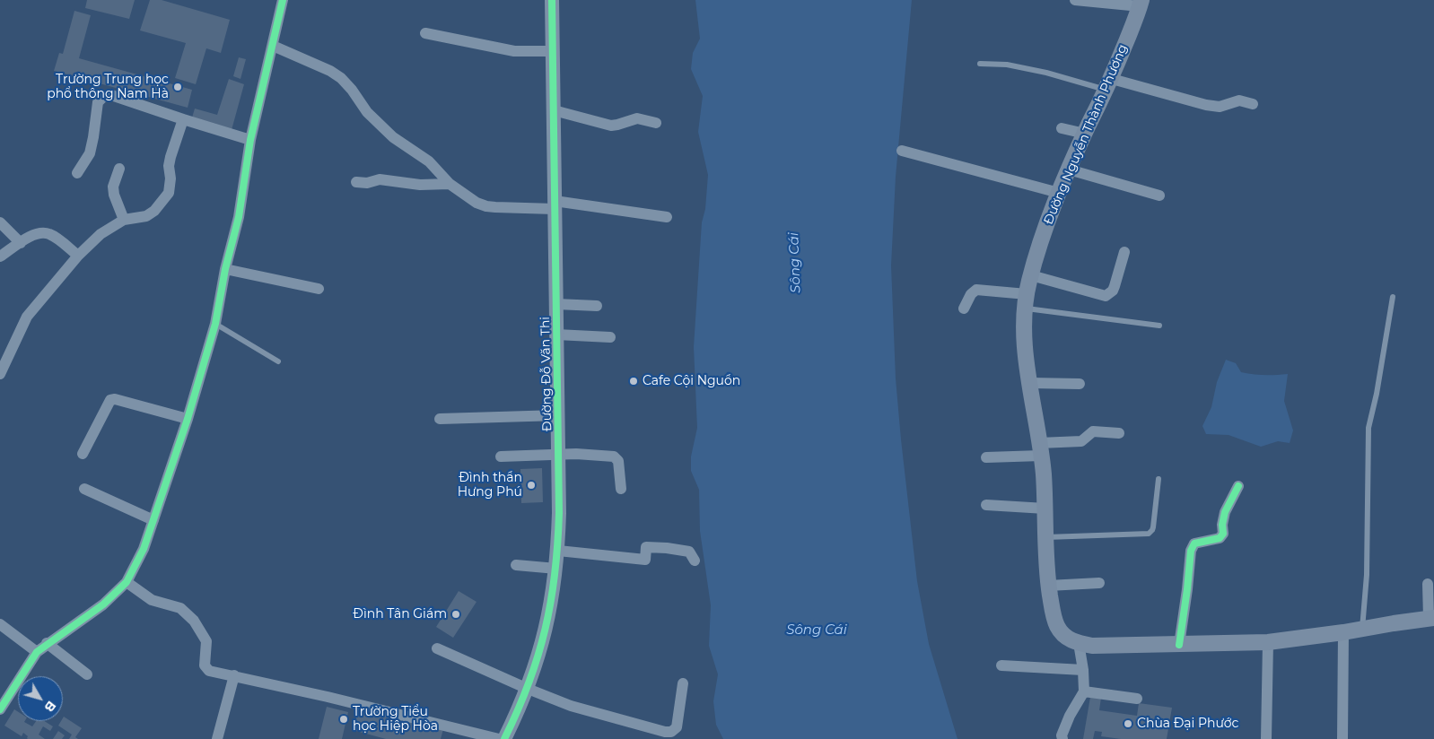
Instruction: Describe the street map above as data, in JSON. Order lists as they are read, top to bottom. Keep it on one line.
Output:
{"streets":{"main road":["Đường Nguyễn Thành Phương"],"street":["Đường Đỗ Văn Thi"]},"water":["Sông Cái"],"places":["Trường Trung học phổ thông Nam Hà","Cafe Cội Nguồn","Đình thần Hưng Phú","Đình Tân Giám","Trường Tiểu học Hiệp Hòa","Chùa Đại Phước"],"north":"bottom right"}
